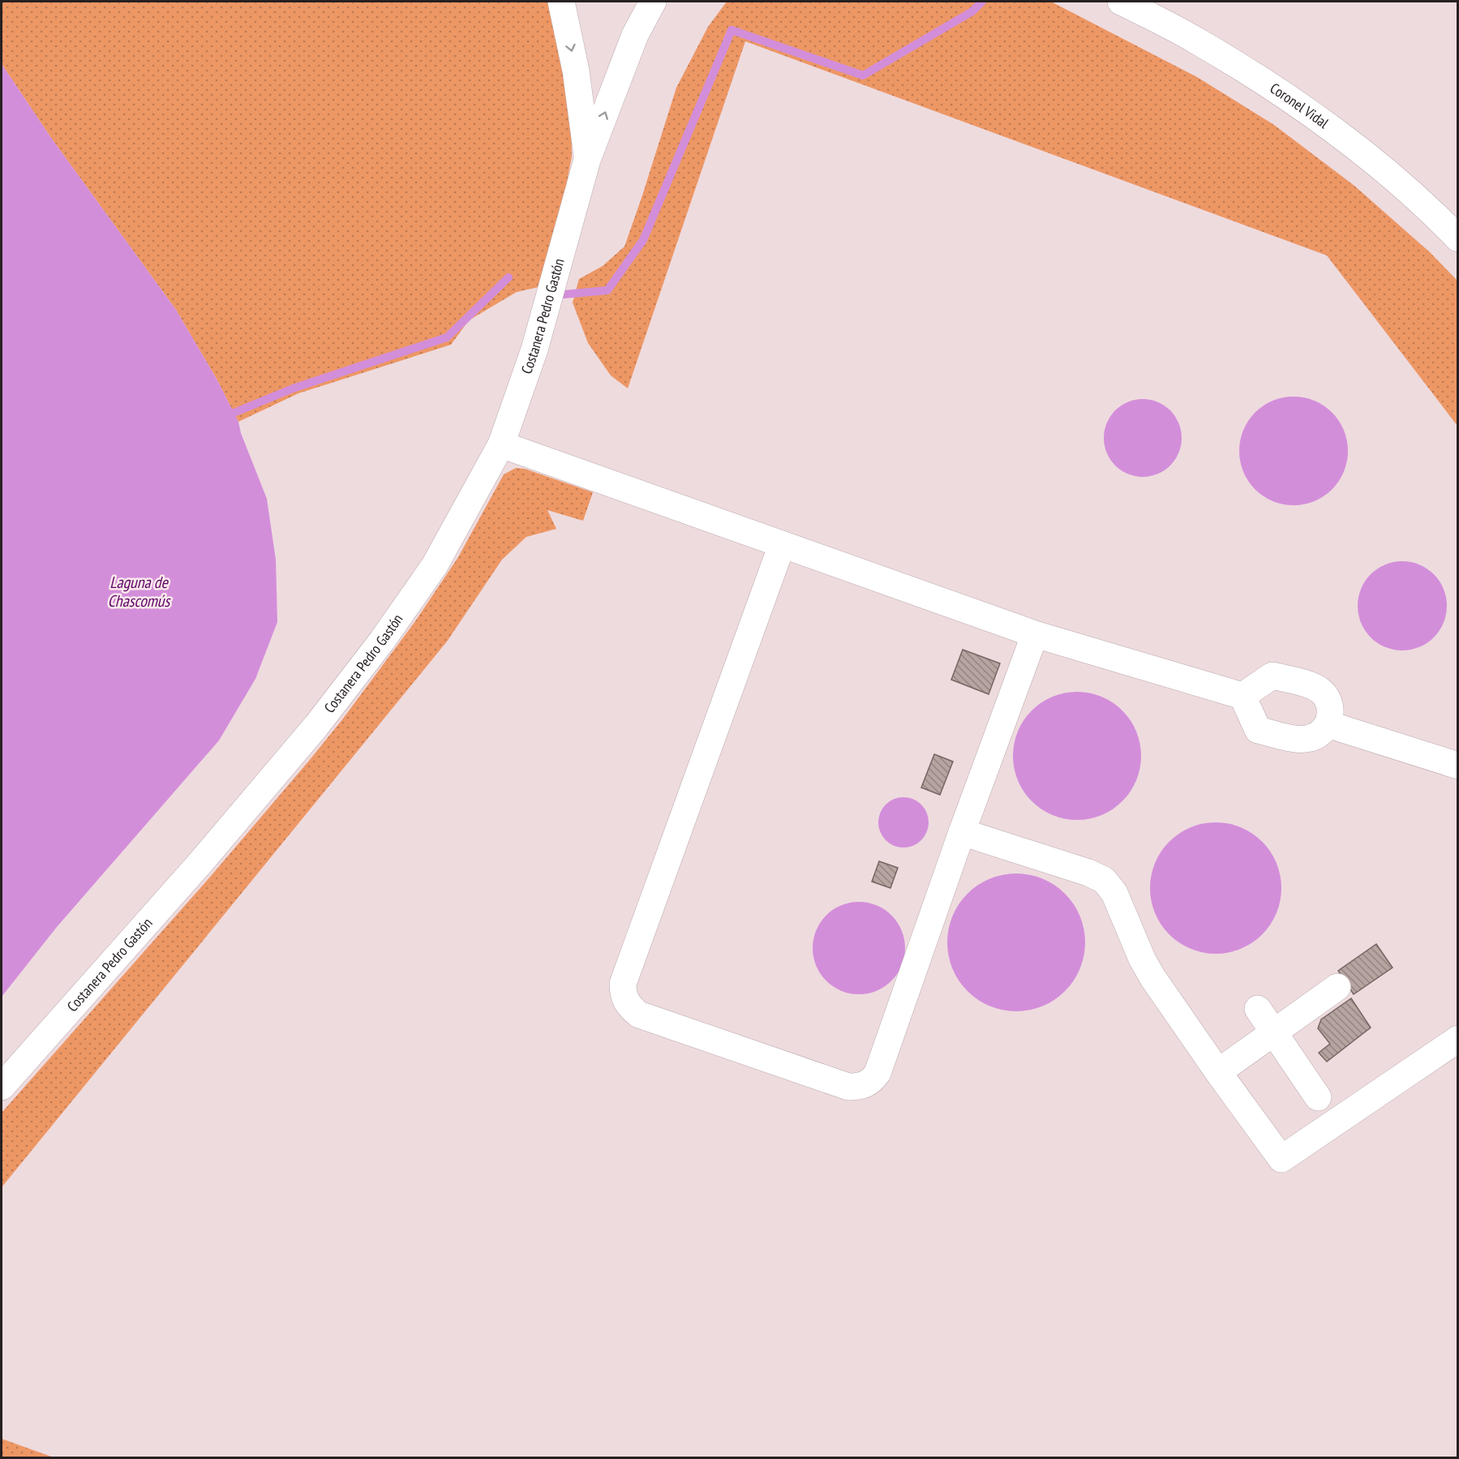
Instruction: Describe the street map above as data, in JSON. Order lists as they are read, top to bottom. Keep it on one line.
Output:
{"streets":{"main road":["Coronel Vidal","Costanera Pedro Gastón"]},"water":["Laguna de Chascomús"]}
